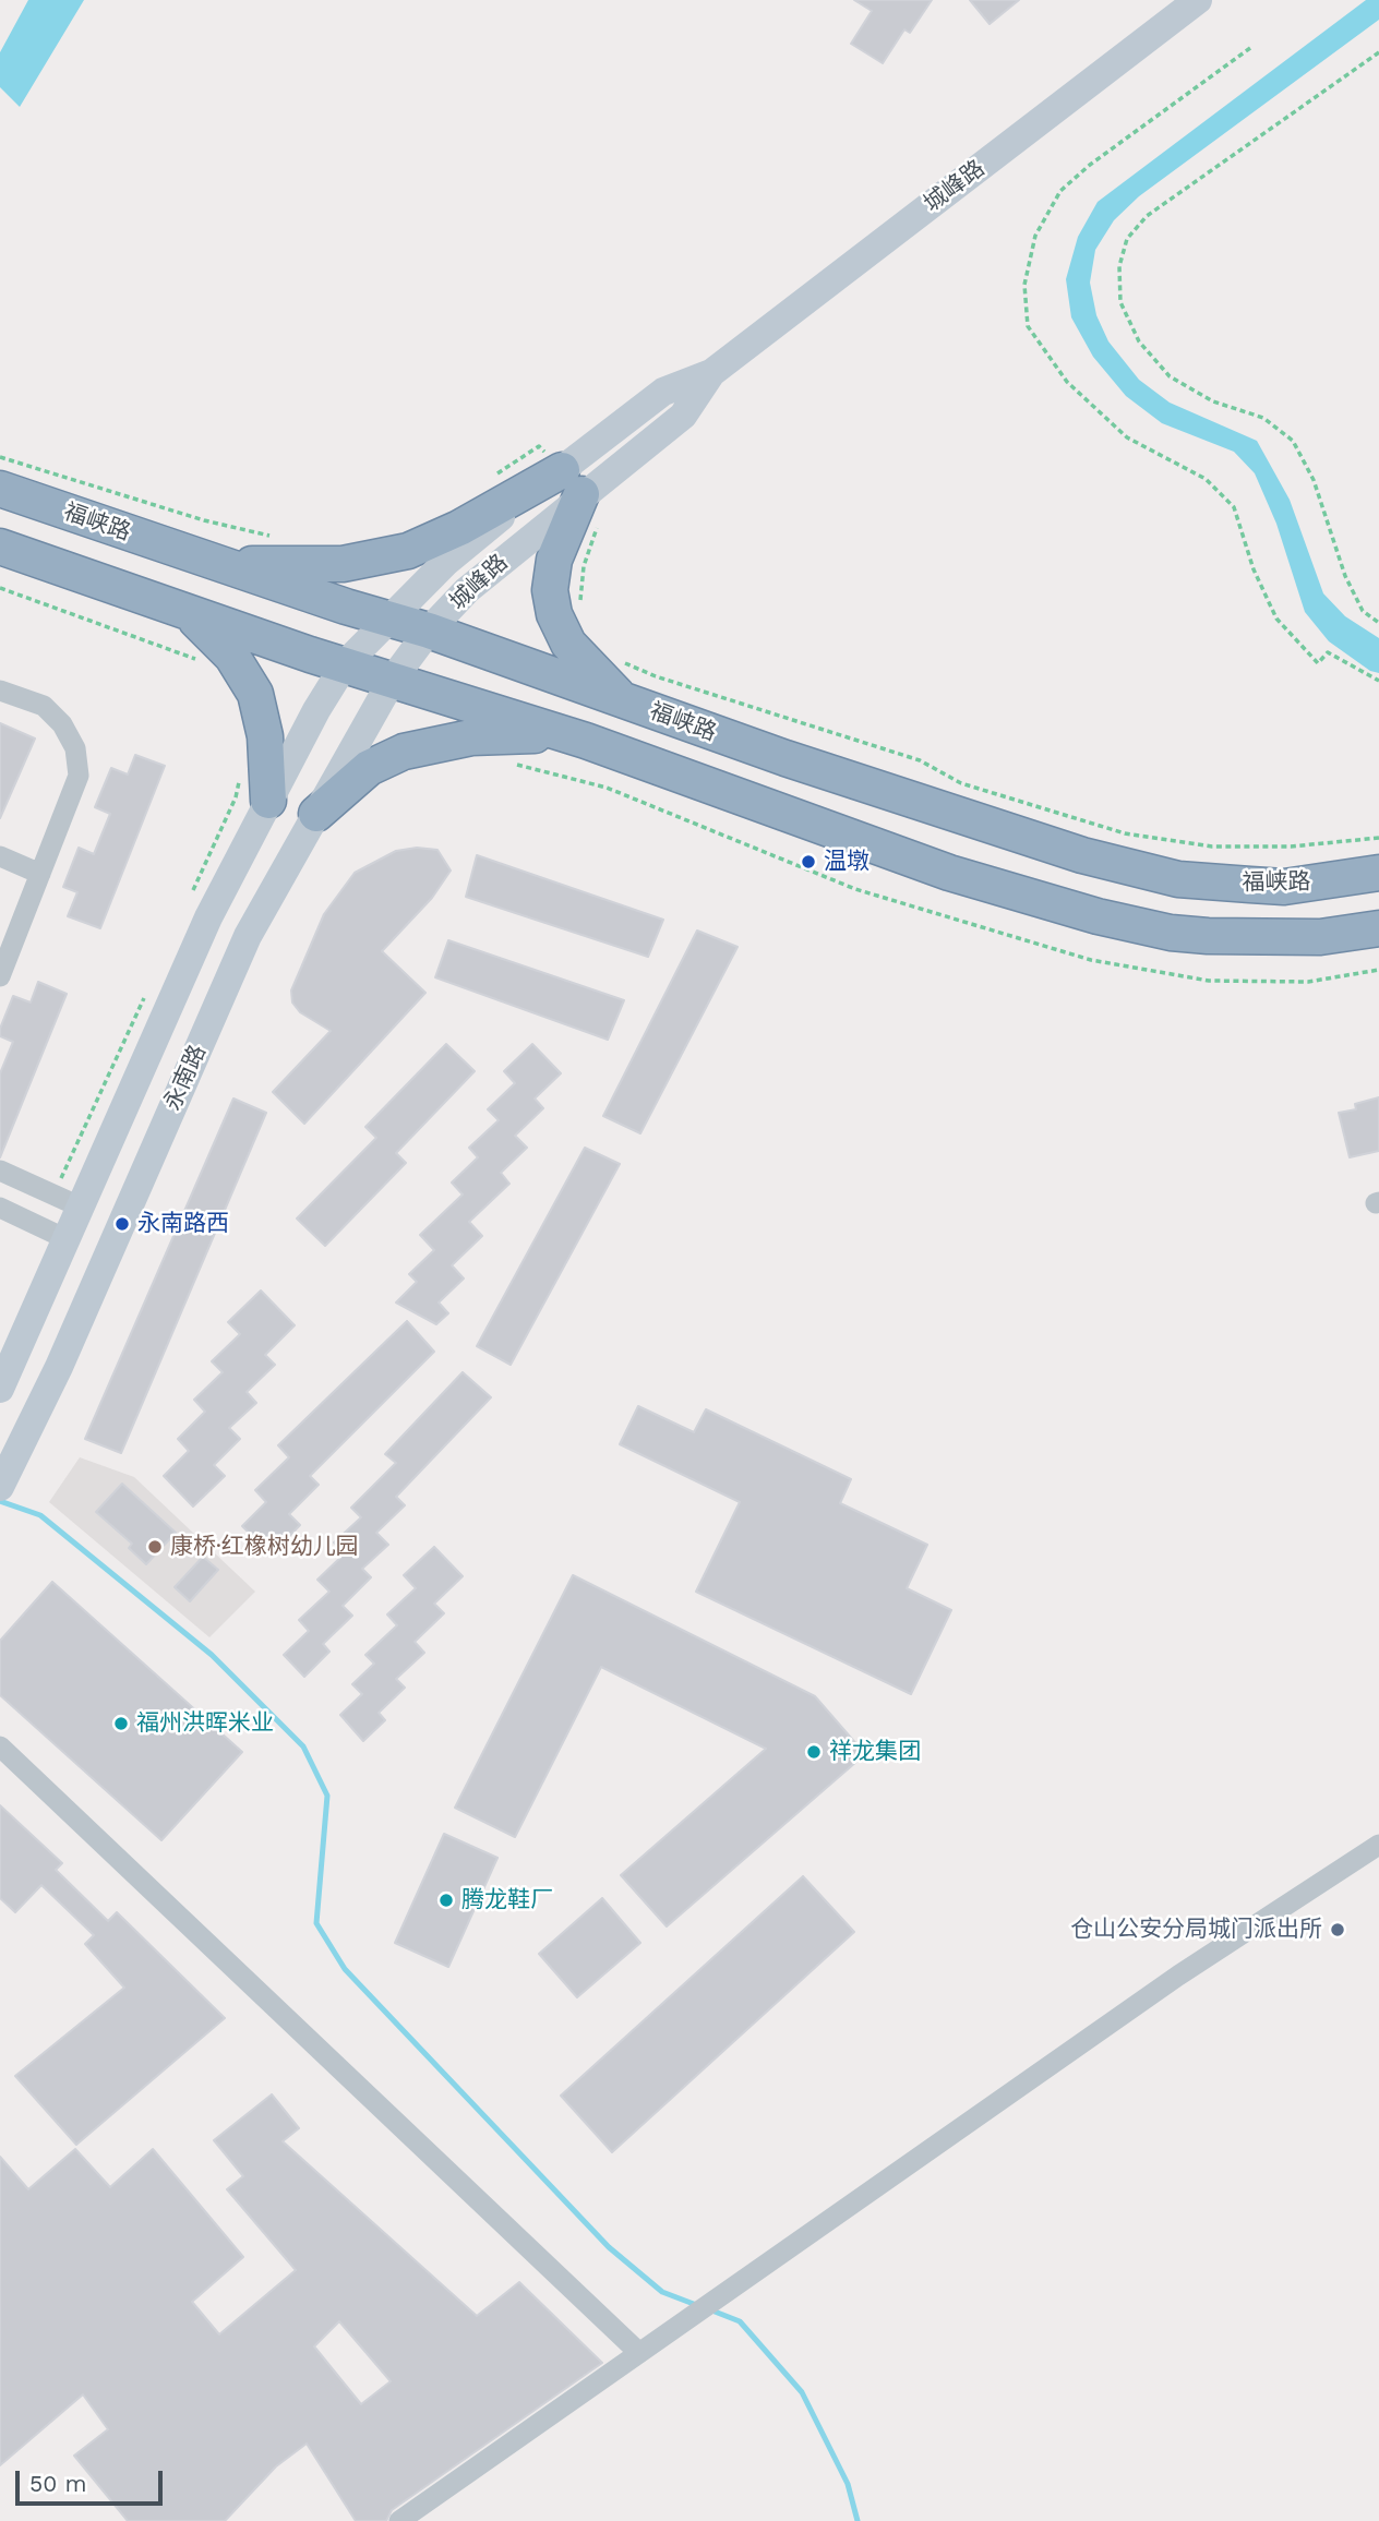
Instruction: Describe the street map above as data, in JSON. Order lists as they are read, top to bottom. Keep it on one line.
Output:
{"streets":{"highway":["福峡路"],"main road":["城峰路","永南路"]},"crossings":[["城峰路","福峡路"],["城峰路","永南路"]],"places":["温墩","永南路西","康桥·红橡树幼儿园","福州洪晖米业","祥龙集团","腾龙鞋厂","仓山公安分局城门派出所"],"scale_bar":"50 m"}
